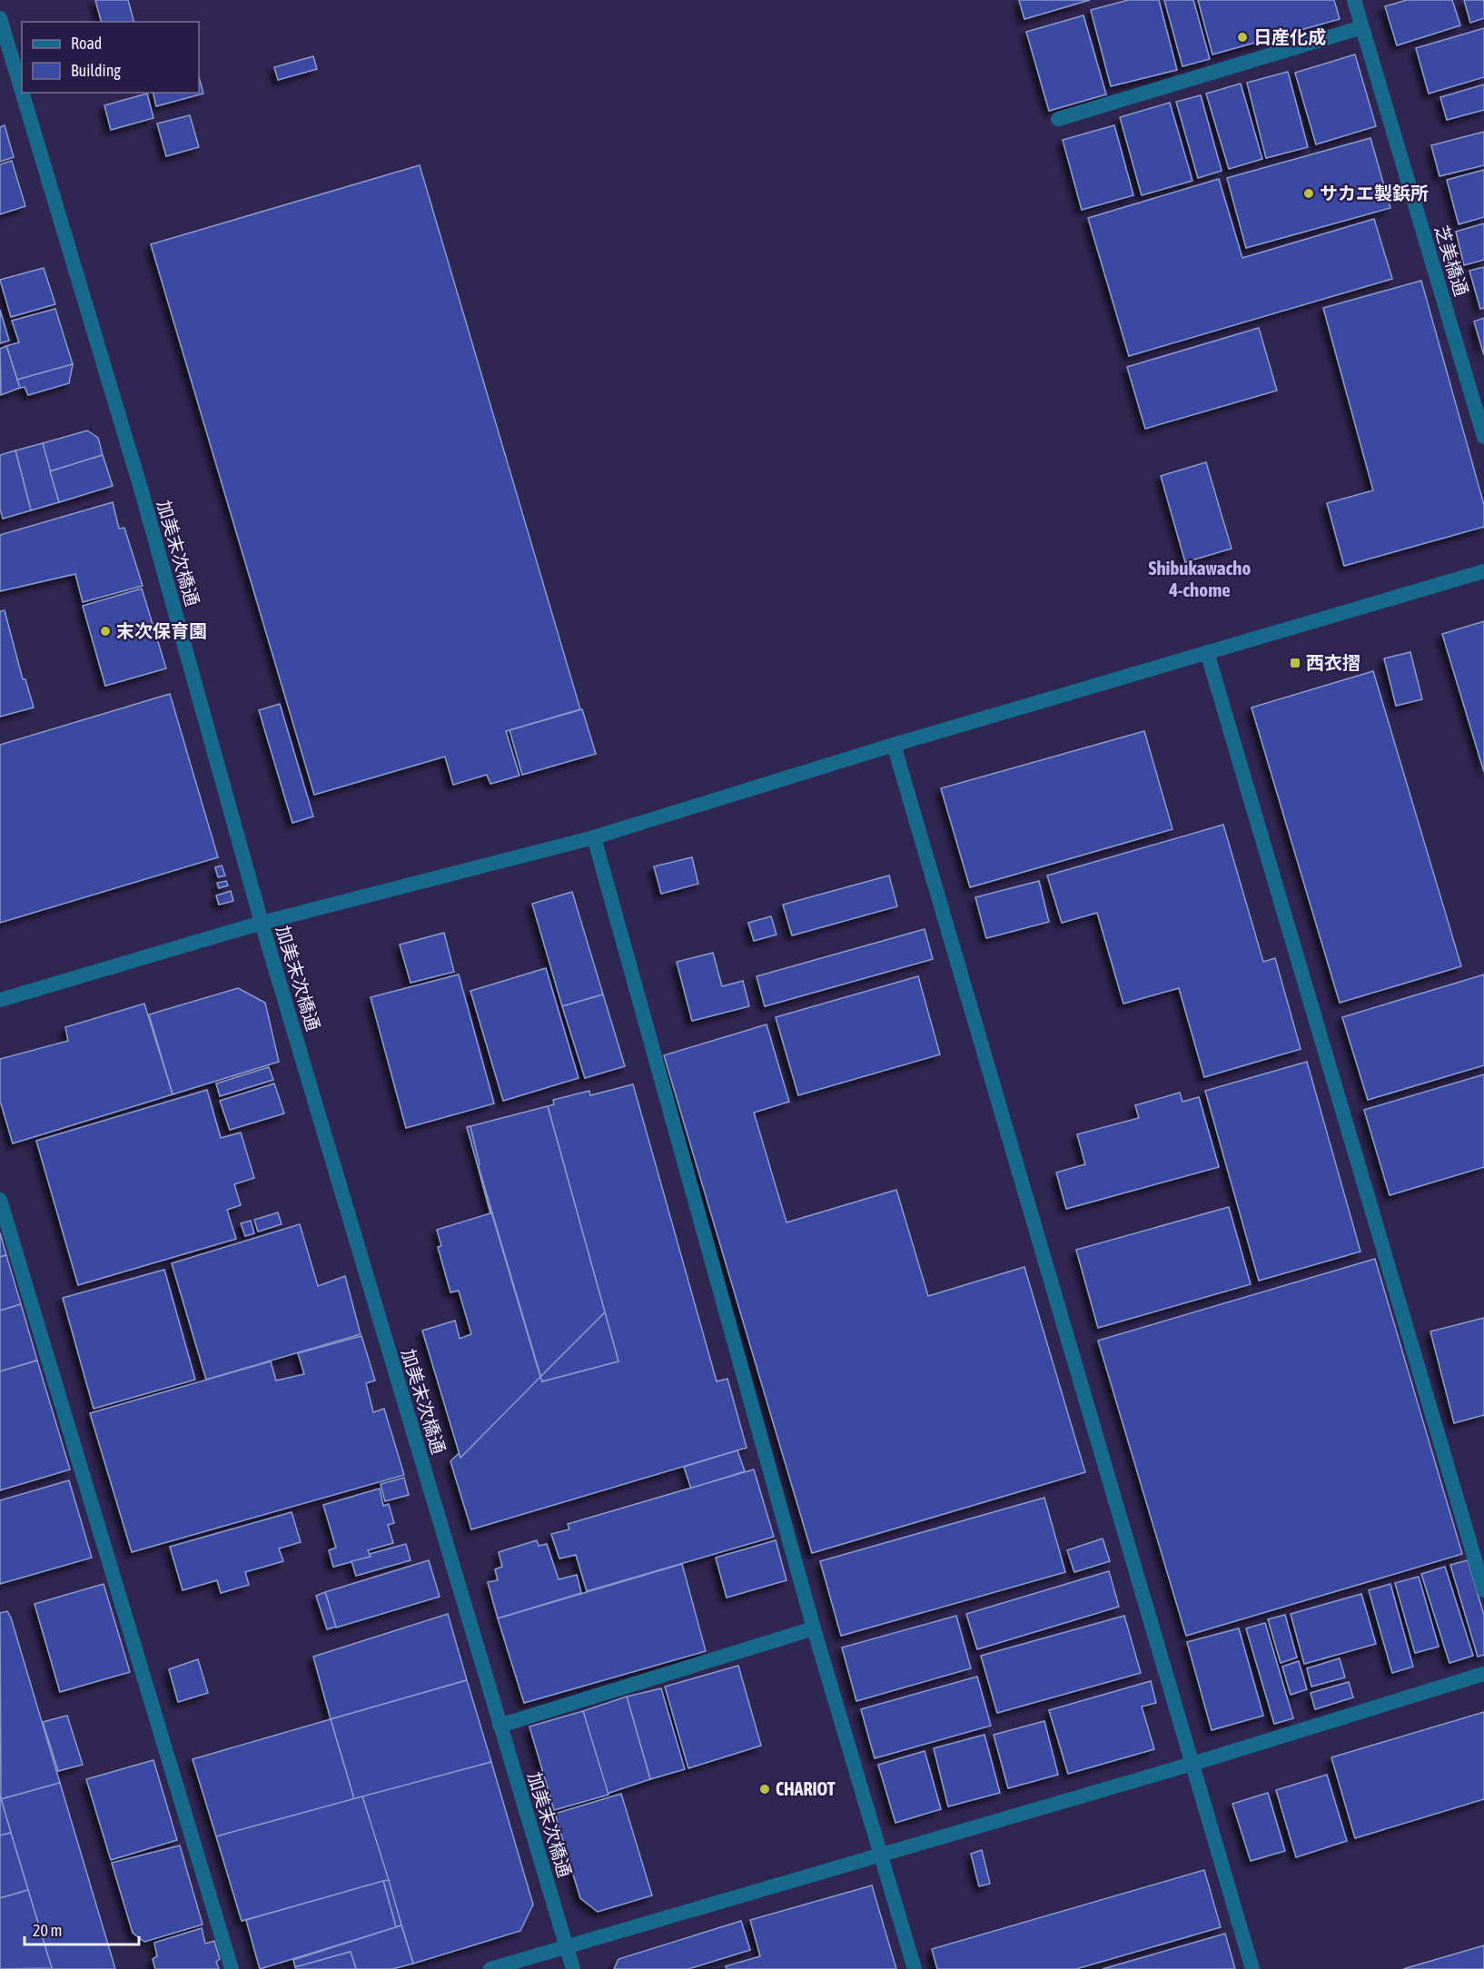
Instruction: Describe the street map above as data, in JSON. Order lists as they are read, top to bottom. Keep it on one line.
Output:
{"streets":{"street":["芝美橋通","加美末次橋通"]},"districts":["Shibukawacho 4-chome"],"places":{"other":["日産化成","サカエ製鋲所","末次保育園","CHARIOT"],"transit":["西衣摺"]},"legend":["Road","Building"],"scale_bar":"20 m"}
